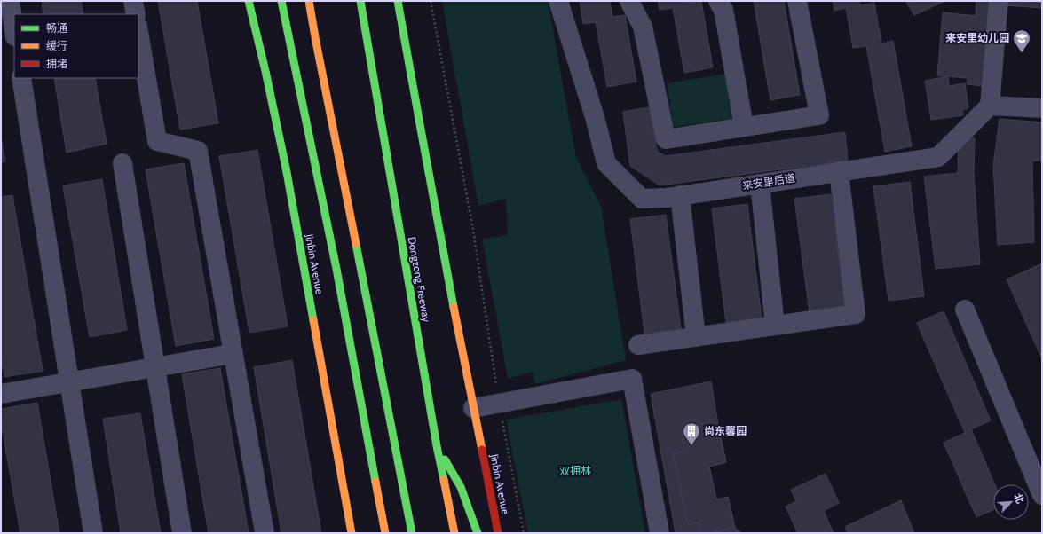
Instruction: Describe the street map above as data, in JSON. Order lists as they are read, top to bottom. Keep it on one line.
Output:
{"streets":{"main road":["Jinbin Avenue","Dongzong Freeway"],"street":["来安里后道"]},"parks":["双拥林"],"places":{"school or university":["来安里幼儿园"],"building":["尚东馨园"]},"legend":["畅通","缓行","拥堵"],"north":"top right"}
